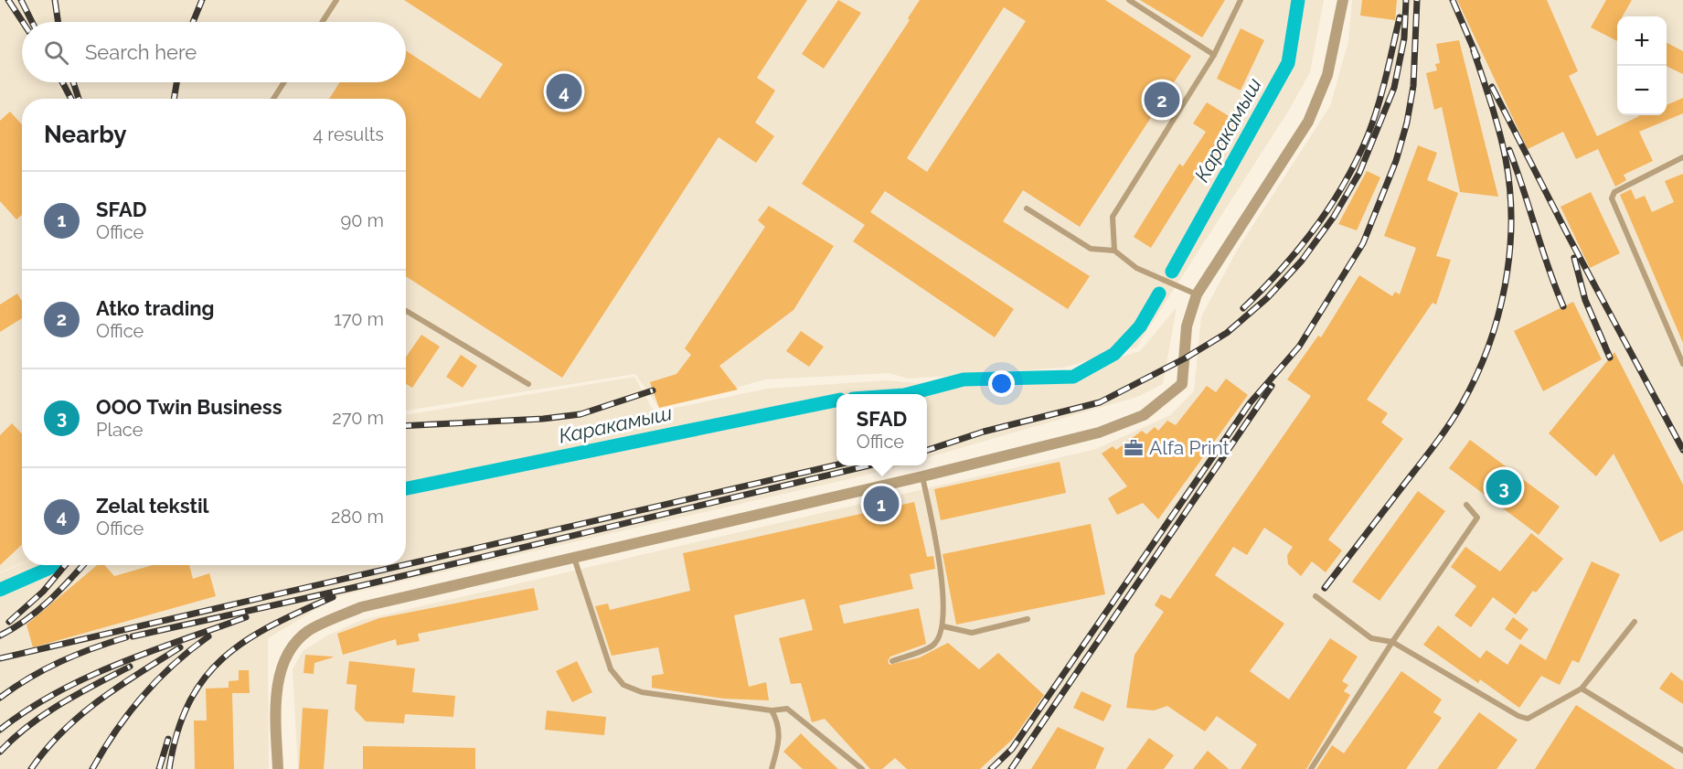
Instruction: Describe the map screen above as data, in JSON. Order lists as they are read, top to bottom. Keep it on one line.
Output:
{"water":["Каракамыш"],"places":{"office":["Alfa Print"]},"page":{"map_buttons":["+","−"],"search":"Search here","pins":["4","2","3","1"],"heading":["Nearby","4 results"],"list":[{"mark":"1","name":"SFAD","note":"Office","value":"90 m"},{"mark":"2","name":"Atko trading","note":"Office","value":"170 m"},{"mark":"3","name":"ООО Twin Business","note":"Place","value":"270 m"},{"mark":"4","name":"Zelal tekstil","note":"Office","value":"280 m"}],"popup":["SFAD","Office"]}}
